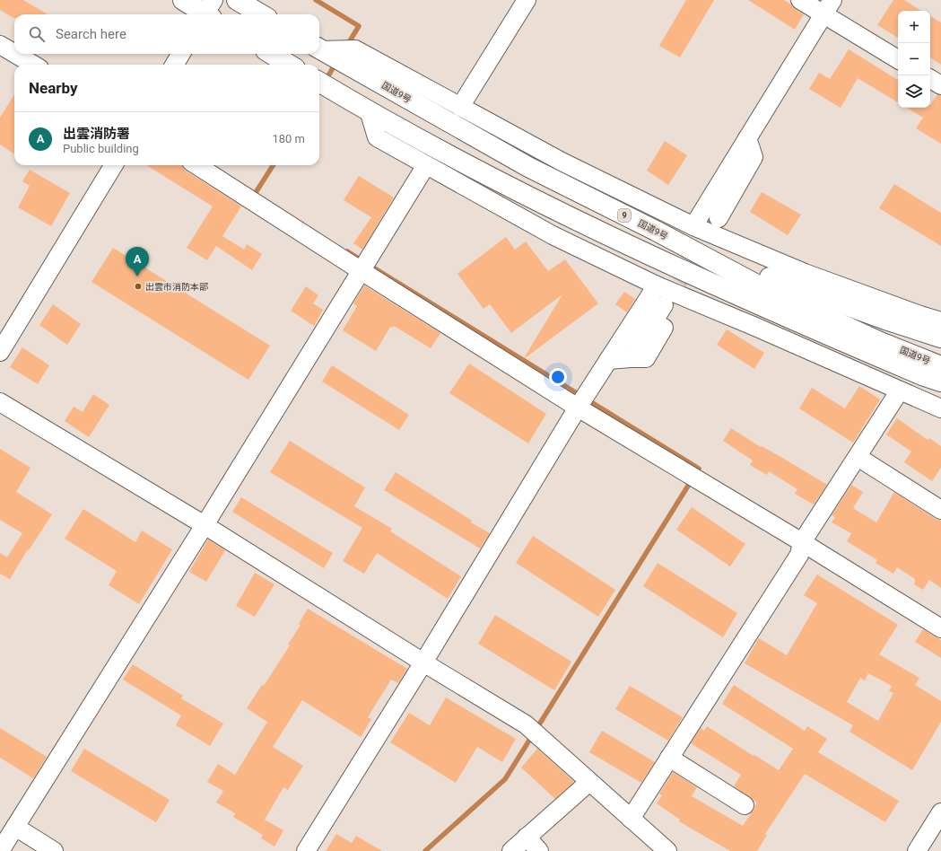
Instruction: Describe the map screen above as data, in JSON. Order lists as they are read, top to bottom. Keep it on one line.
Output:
{"streets":{"highway":["国道9号","9"]},"crossings":[["国道9号","9"]],"places":["出雲市消防本部"],"page":{"map_buttons":["+","−"],"search":"Search here","heading":"Nearby","list":[{"mark":"A","name":"出雲消防署","note":"Public building","value":"180 m"}],"pins":"A"}}
